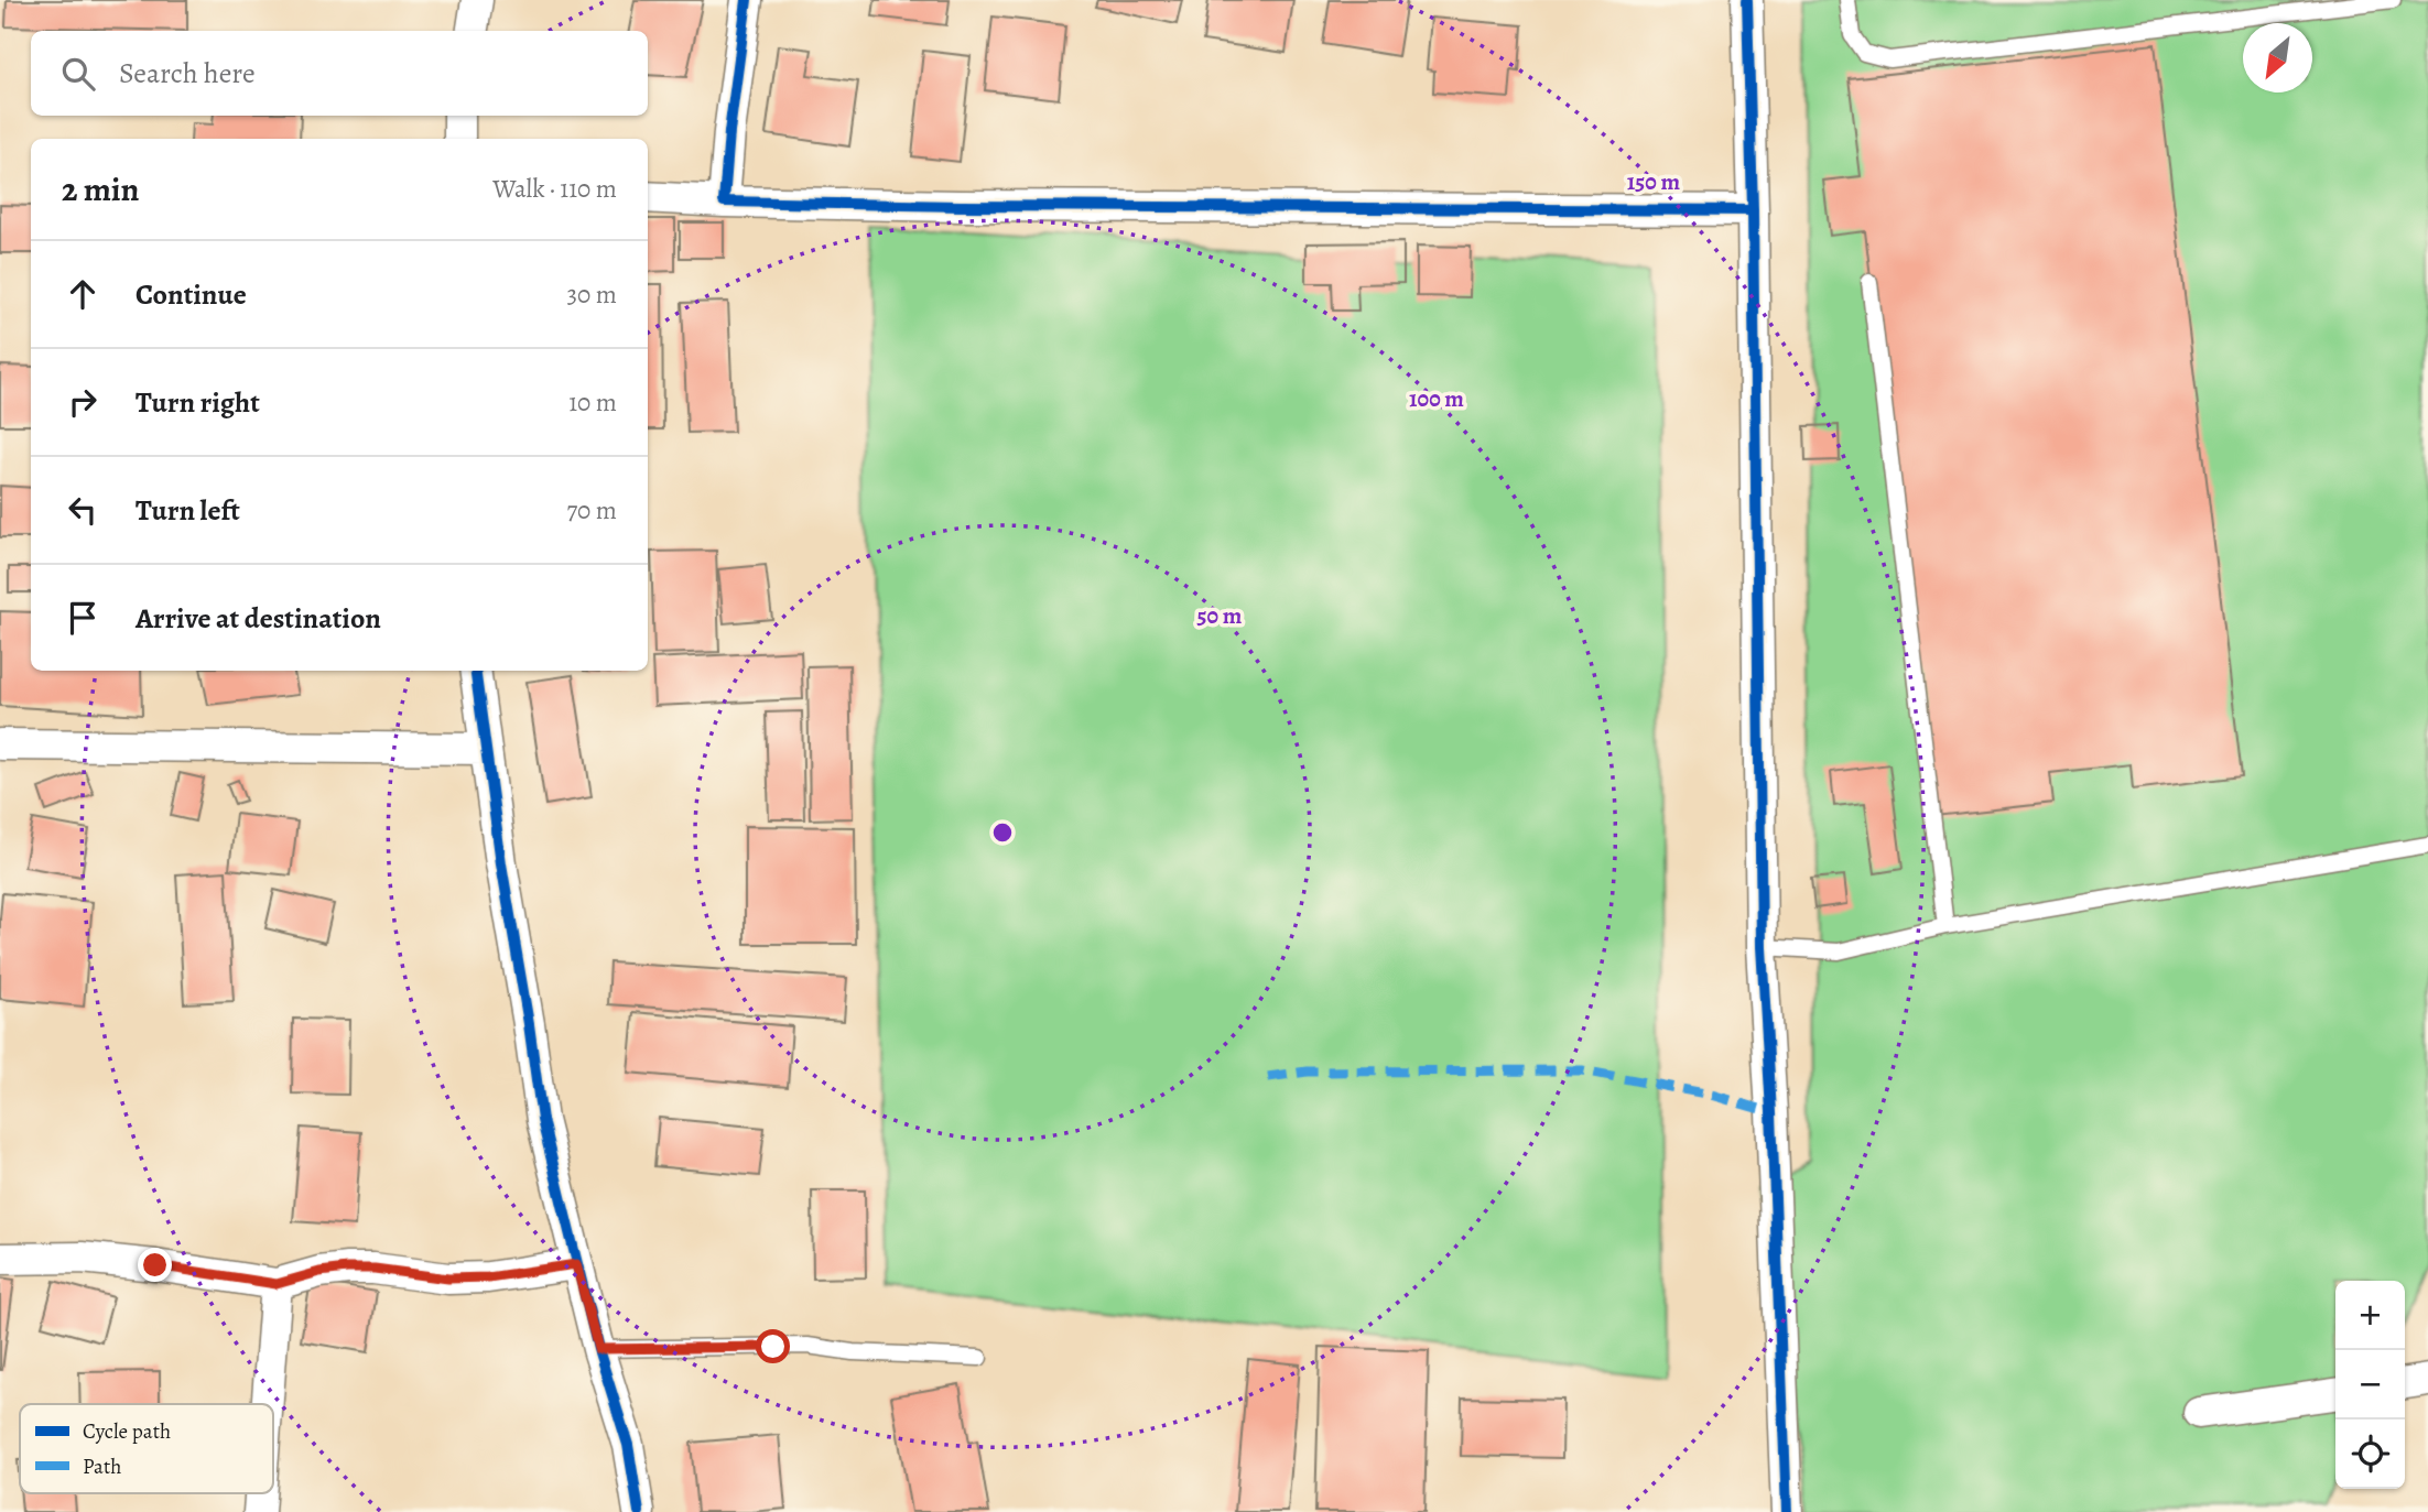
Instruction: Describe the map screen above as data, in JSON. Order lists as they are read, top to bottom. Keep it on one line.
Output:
{"legend":["Cycle path","Path"],"north":"bottom left","page":{"search":"Search here","heading":["2 min","Walk · 110 m"],"list":[["Continue","30 m"],["Turn right","10 m"],["Turn left","70 m"],"Arrive at destination"],"map_buttons":["+","−"]},"rings":["150 m","100 m","50 m"]}
